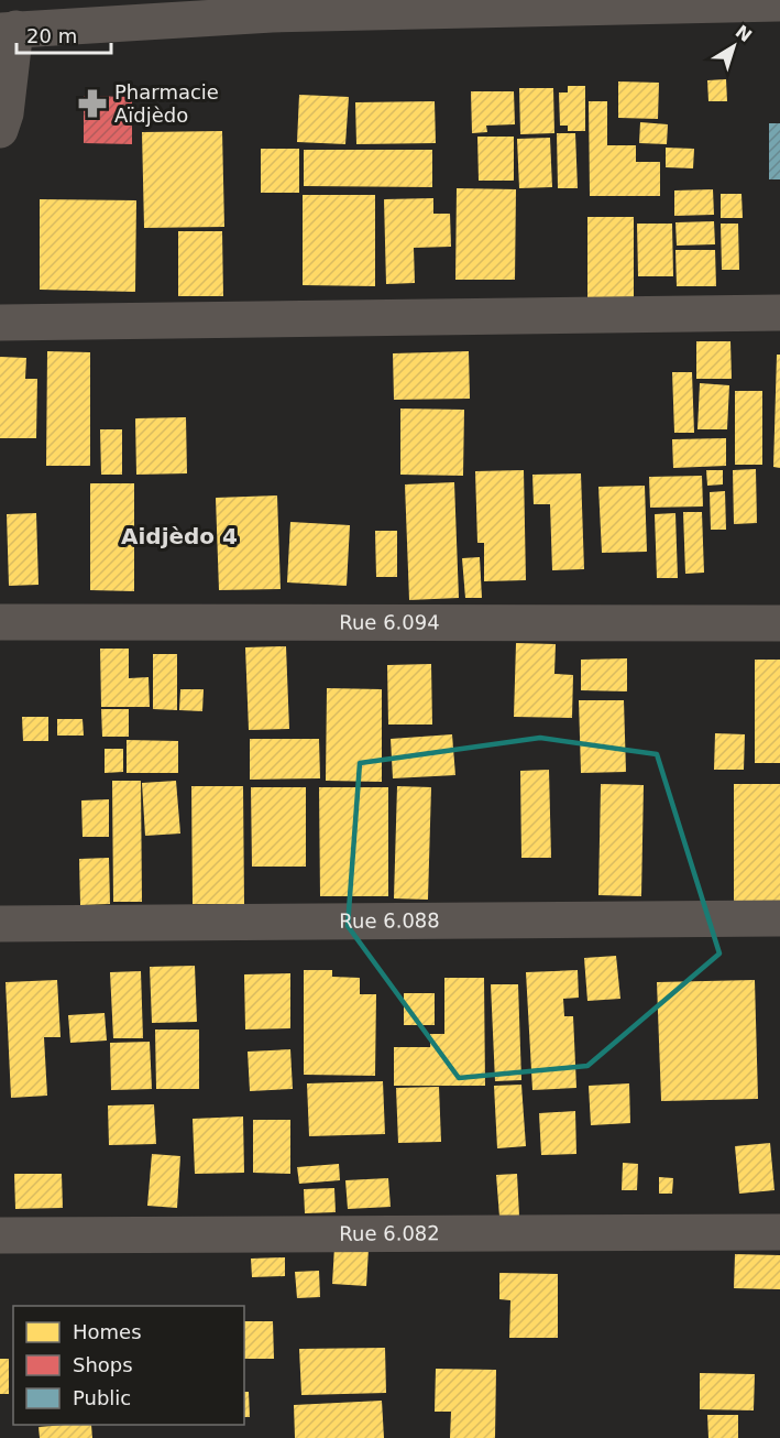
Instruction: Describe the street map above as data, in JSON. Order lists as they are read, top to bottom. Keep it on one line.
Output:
{"streets":{"street":["Rue 6.094","Rue 6.088","Rue 6.082"]},"districts":["Aidjèdo 4"],"places":{"pharmacy":["Pharmacie Aïdjèdo"]},"legend":["Homes","Shops","Public"],"scale_bar":"20 m","north":"top right"}
